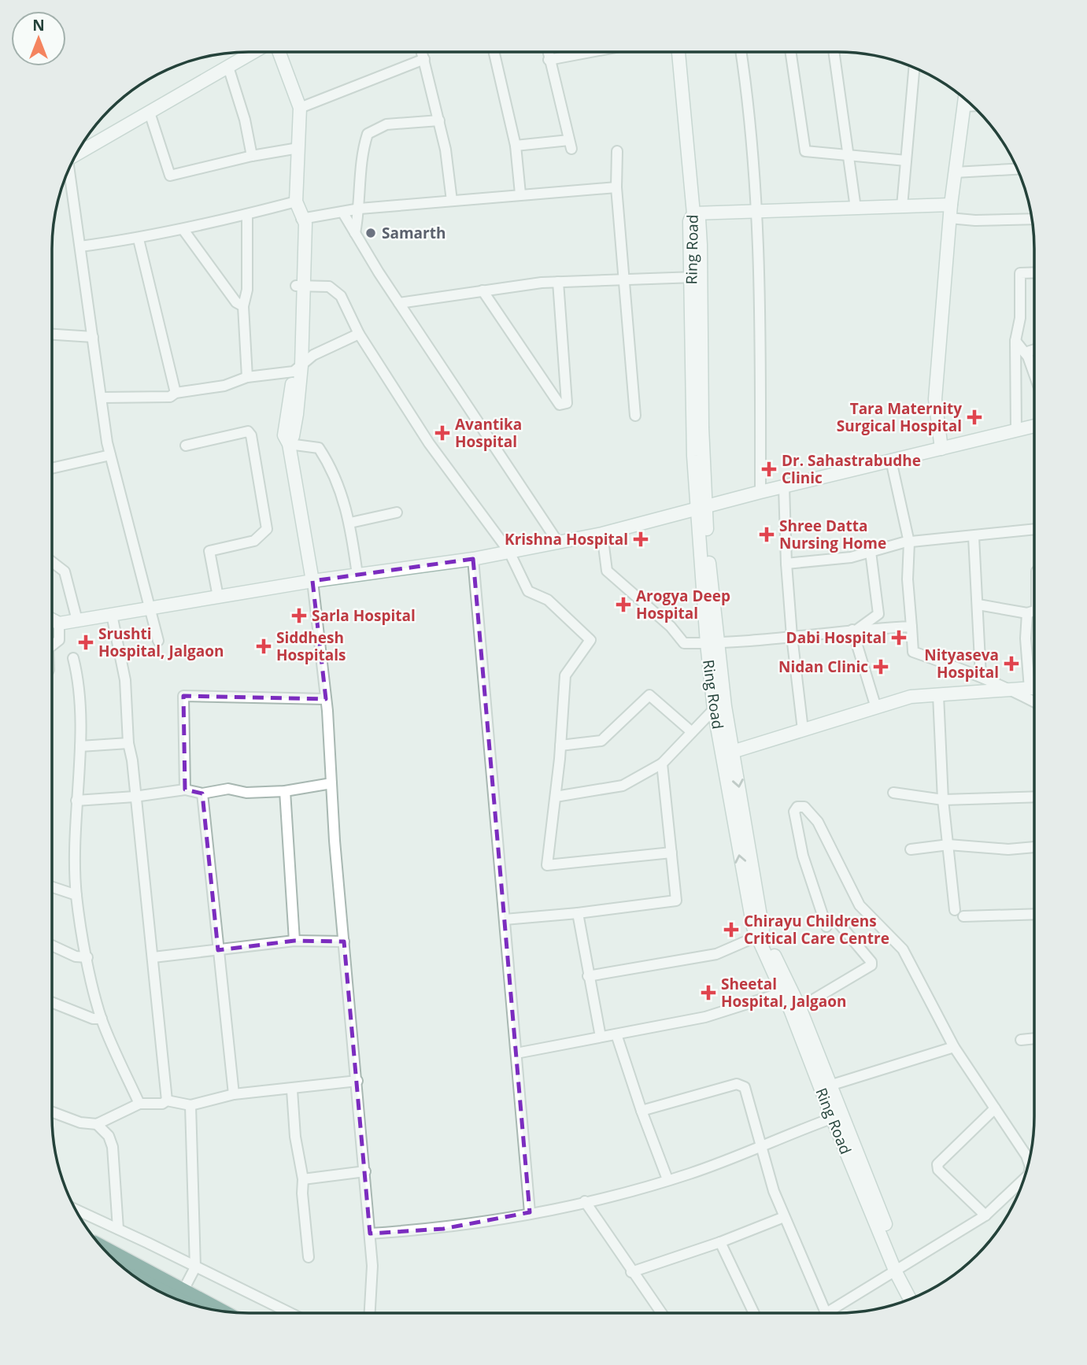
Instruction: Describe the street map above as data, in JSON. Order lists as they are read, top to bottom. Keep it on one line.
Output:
{"streets":{"main road":["Ring Road"]},"places":{"other":["Samarth"],"health":["Tara Maternity Surgical Hospital","Avantika Hospital","Dr. Sahastrabudhe Clinic","Shree Datta Nursing Home","Krishna Hospital","Arogya Deep Hospital","Sarla Hospital","Dabi Hospital","Srushti Hospital, Jalgaon","Siddhesh Hospitals","Nityaseva Hospital","Nidan Clinic","Chirayu Childrens Critical Care Centre","Sheetal Hospital, Jalgaon"]},"north":"top"}
